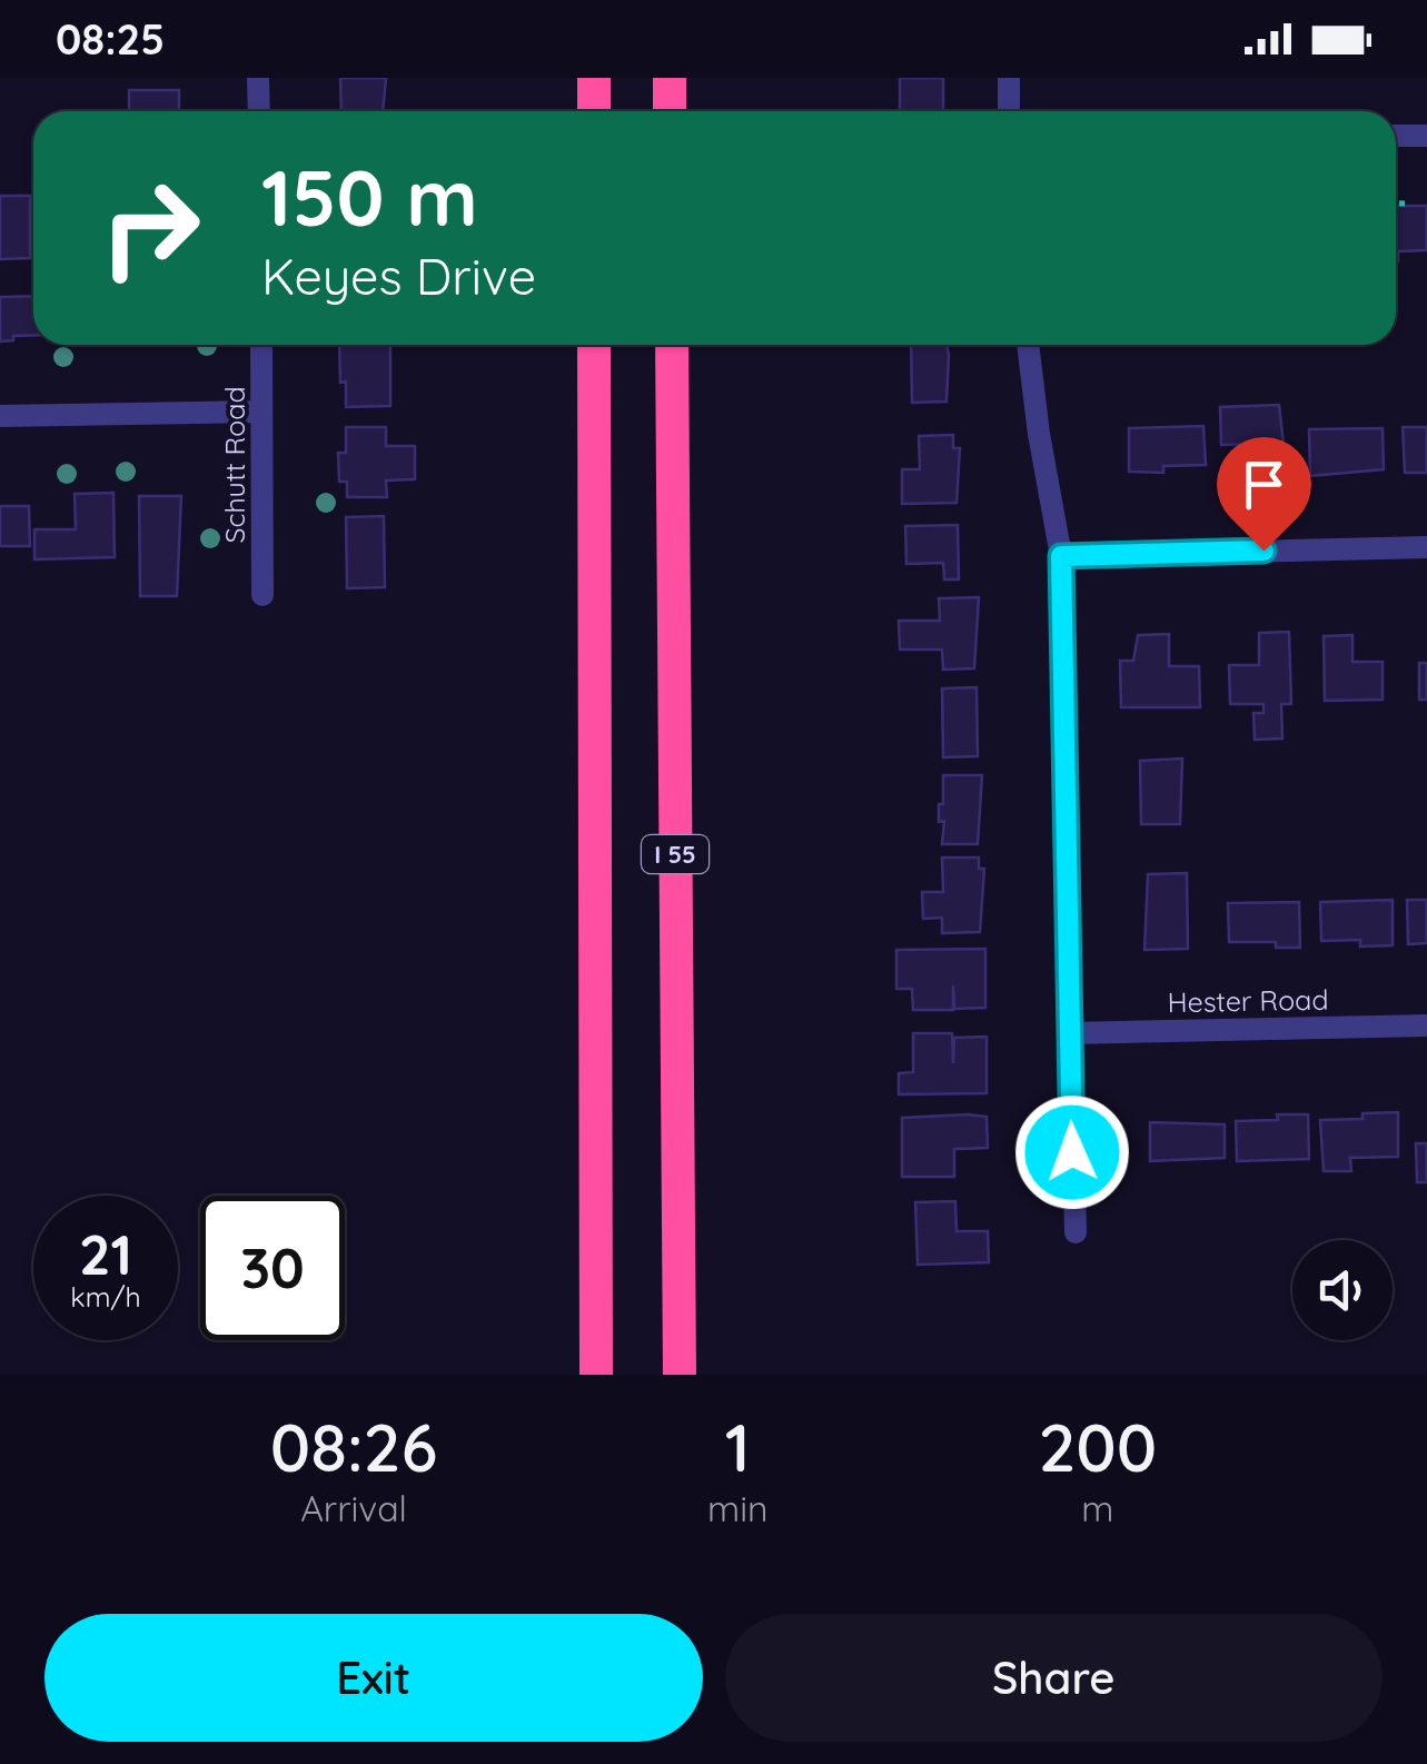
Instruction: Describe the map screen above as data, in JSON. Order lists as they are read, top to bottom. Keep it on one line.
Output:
{"streets":{"highway":["I 55"],"street":["Schutt Road","Hester Road"]},"page":{"status":"08:25","turn":["150 m","Keyes Drive"],"speed":"21 km/h","limit":"30","eta":["08:26","Arrival","1","min","200","m"],"buttons":["Exit","Share"]}}
